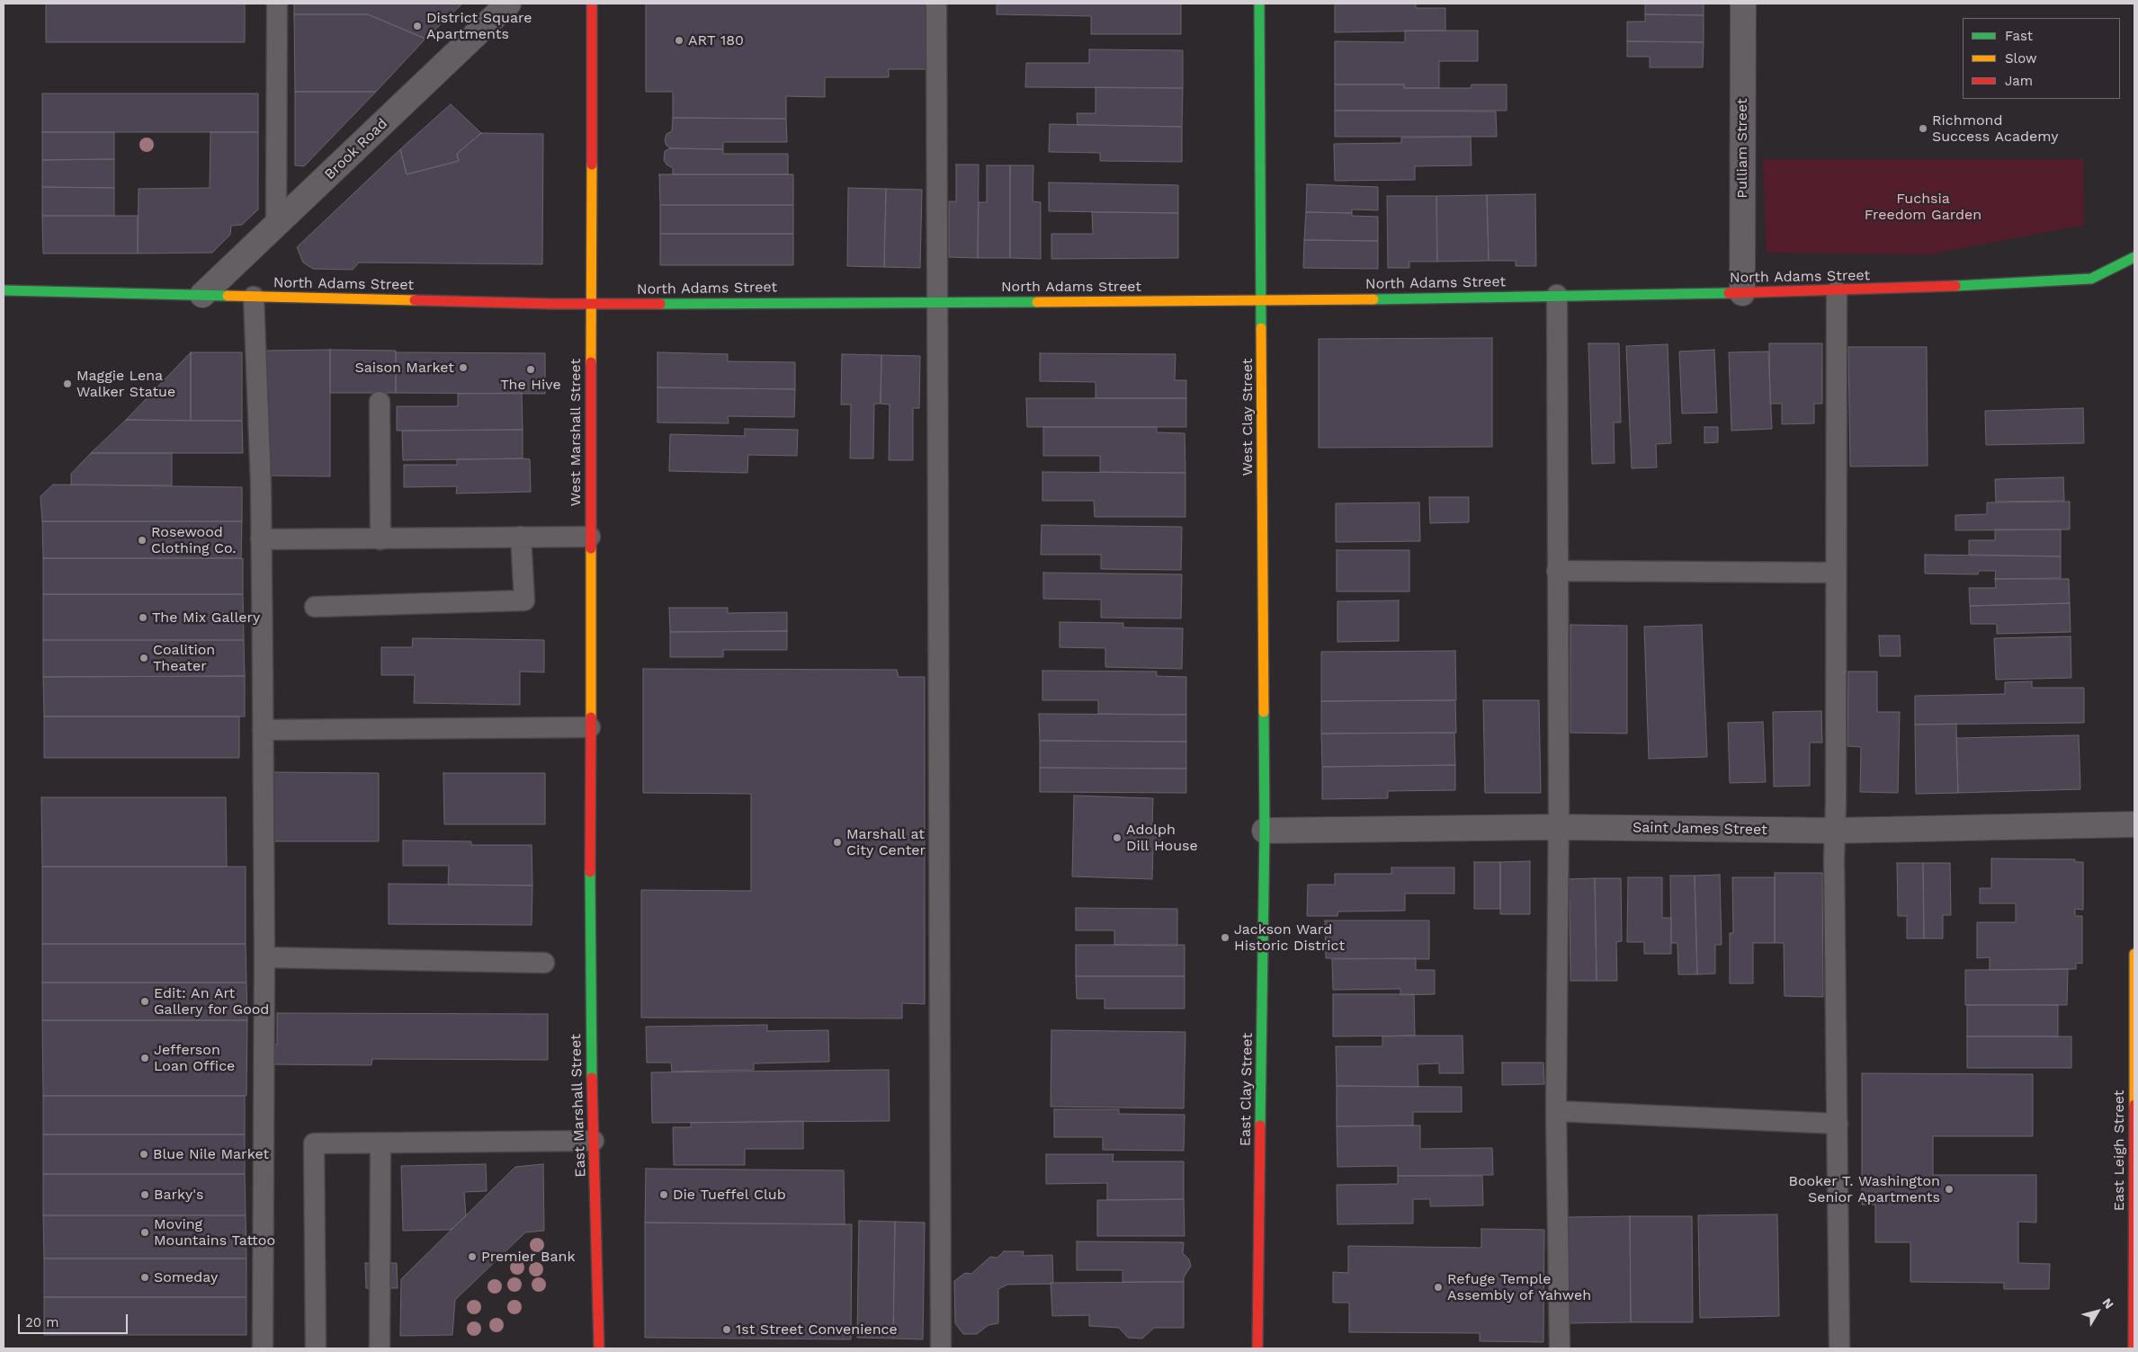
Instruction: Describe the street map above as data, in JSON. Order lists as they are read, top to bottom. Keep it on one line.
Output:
{"streets":{"street":["Pulliam Street","Brook Road","North Adams Street","West Clay Street","West Marshall Street","Saint James Street","East Clay Street","East Marshall Street","East Leigh Street"]},"crossings":[["Pulliam Street","North Adams Street"],["Brook Road","North Adams Street"],["North Adams Street","West Clay Street"],["North Adams Street","West Marshall Street"],["West Clay Street","Saint James Street"],["West Clay Street","East Clay Street"],["West Marshall Street","East Marshall Street"],["Saint James Street","East Clay Street"]],"parks":["Fuchsia Freedom Garden"],"places":["District Square Apartments","ART 180","Richmond Success Academy","Saison Market","The Hive","Maggie Lena Walker Statue","Rosewood Clothing Co.","The Mix Gallery","Coalition Theater","Adolph Dill House","Marshall at City Center","Jackson Ward Historic District","Edit: An Art Gallery for Good","Jefferson Loan Office","Blue Nile Market","Booker T. Washington Senior Apartments","Barky's","Die Tueffel Club","Moving Mountains Tattoo","Premier Bank","Someday","Refuge Temple Assembly of Yahweh","1st Street Convenience"],"legend":["Fast","Slow","Jam"],"scale_bar":"20 m","north":"top right"}
